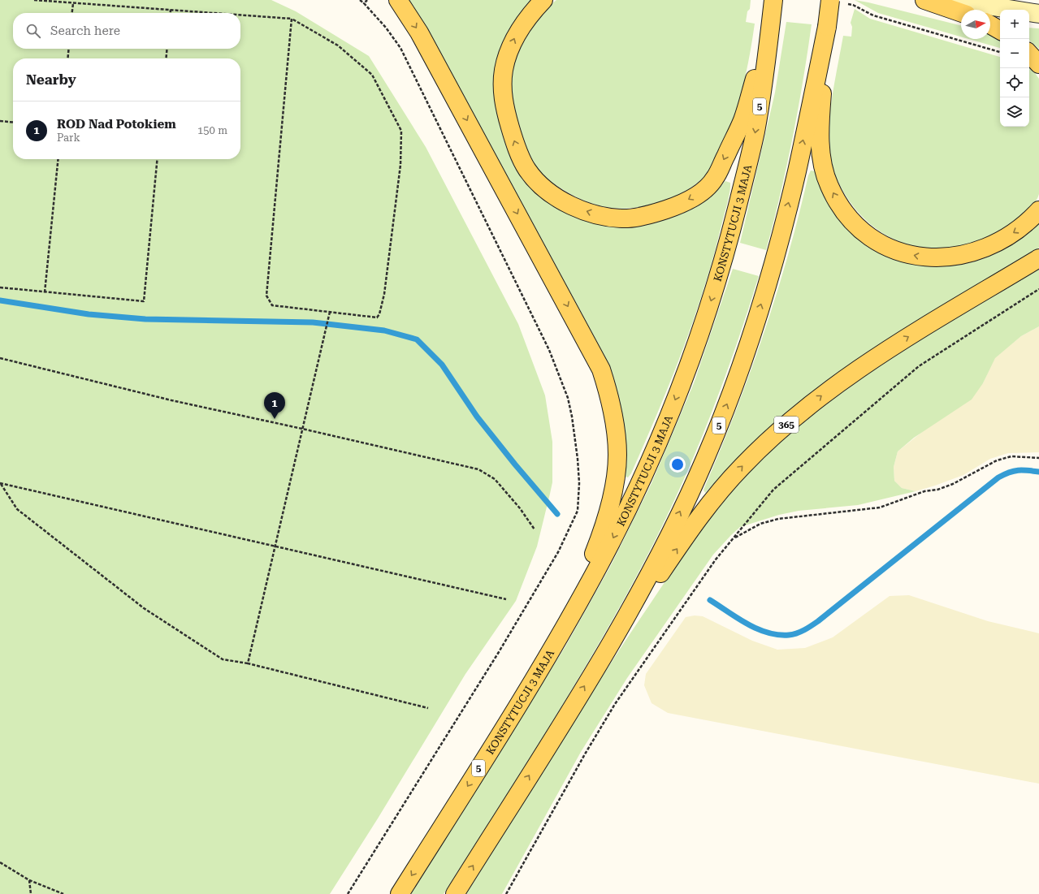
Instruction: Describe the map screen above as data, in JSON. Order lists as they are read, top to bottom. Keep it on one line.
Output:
{"streets":{"main road":["5","KONSTYTUCJI 3 MAJA","365"]},"crossings":[["5","365"]],"north":"right","page":{"map_buttons":["+","−"],"search":"Search here","heading":"Nearby","list":[{"mark":"1","name":"ROD Nad Potokiem","note":"Park","value":"150 m"}],"pins":"1"}}
